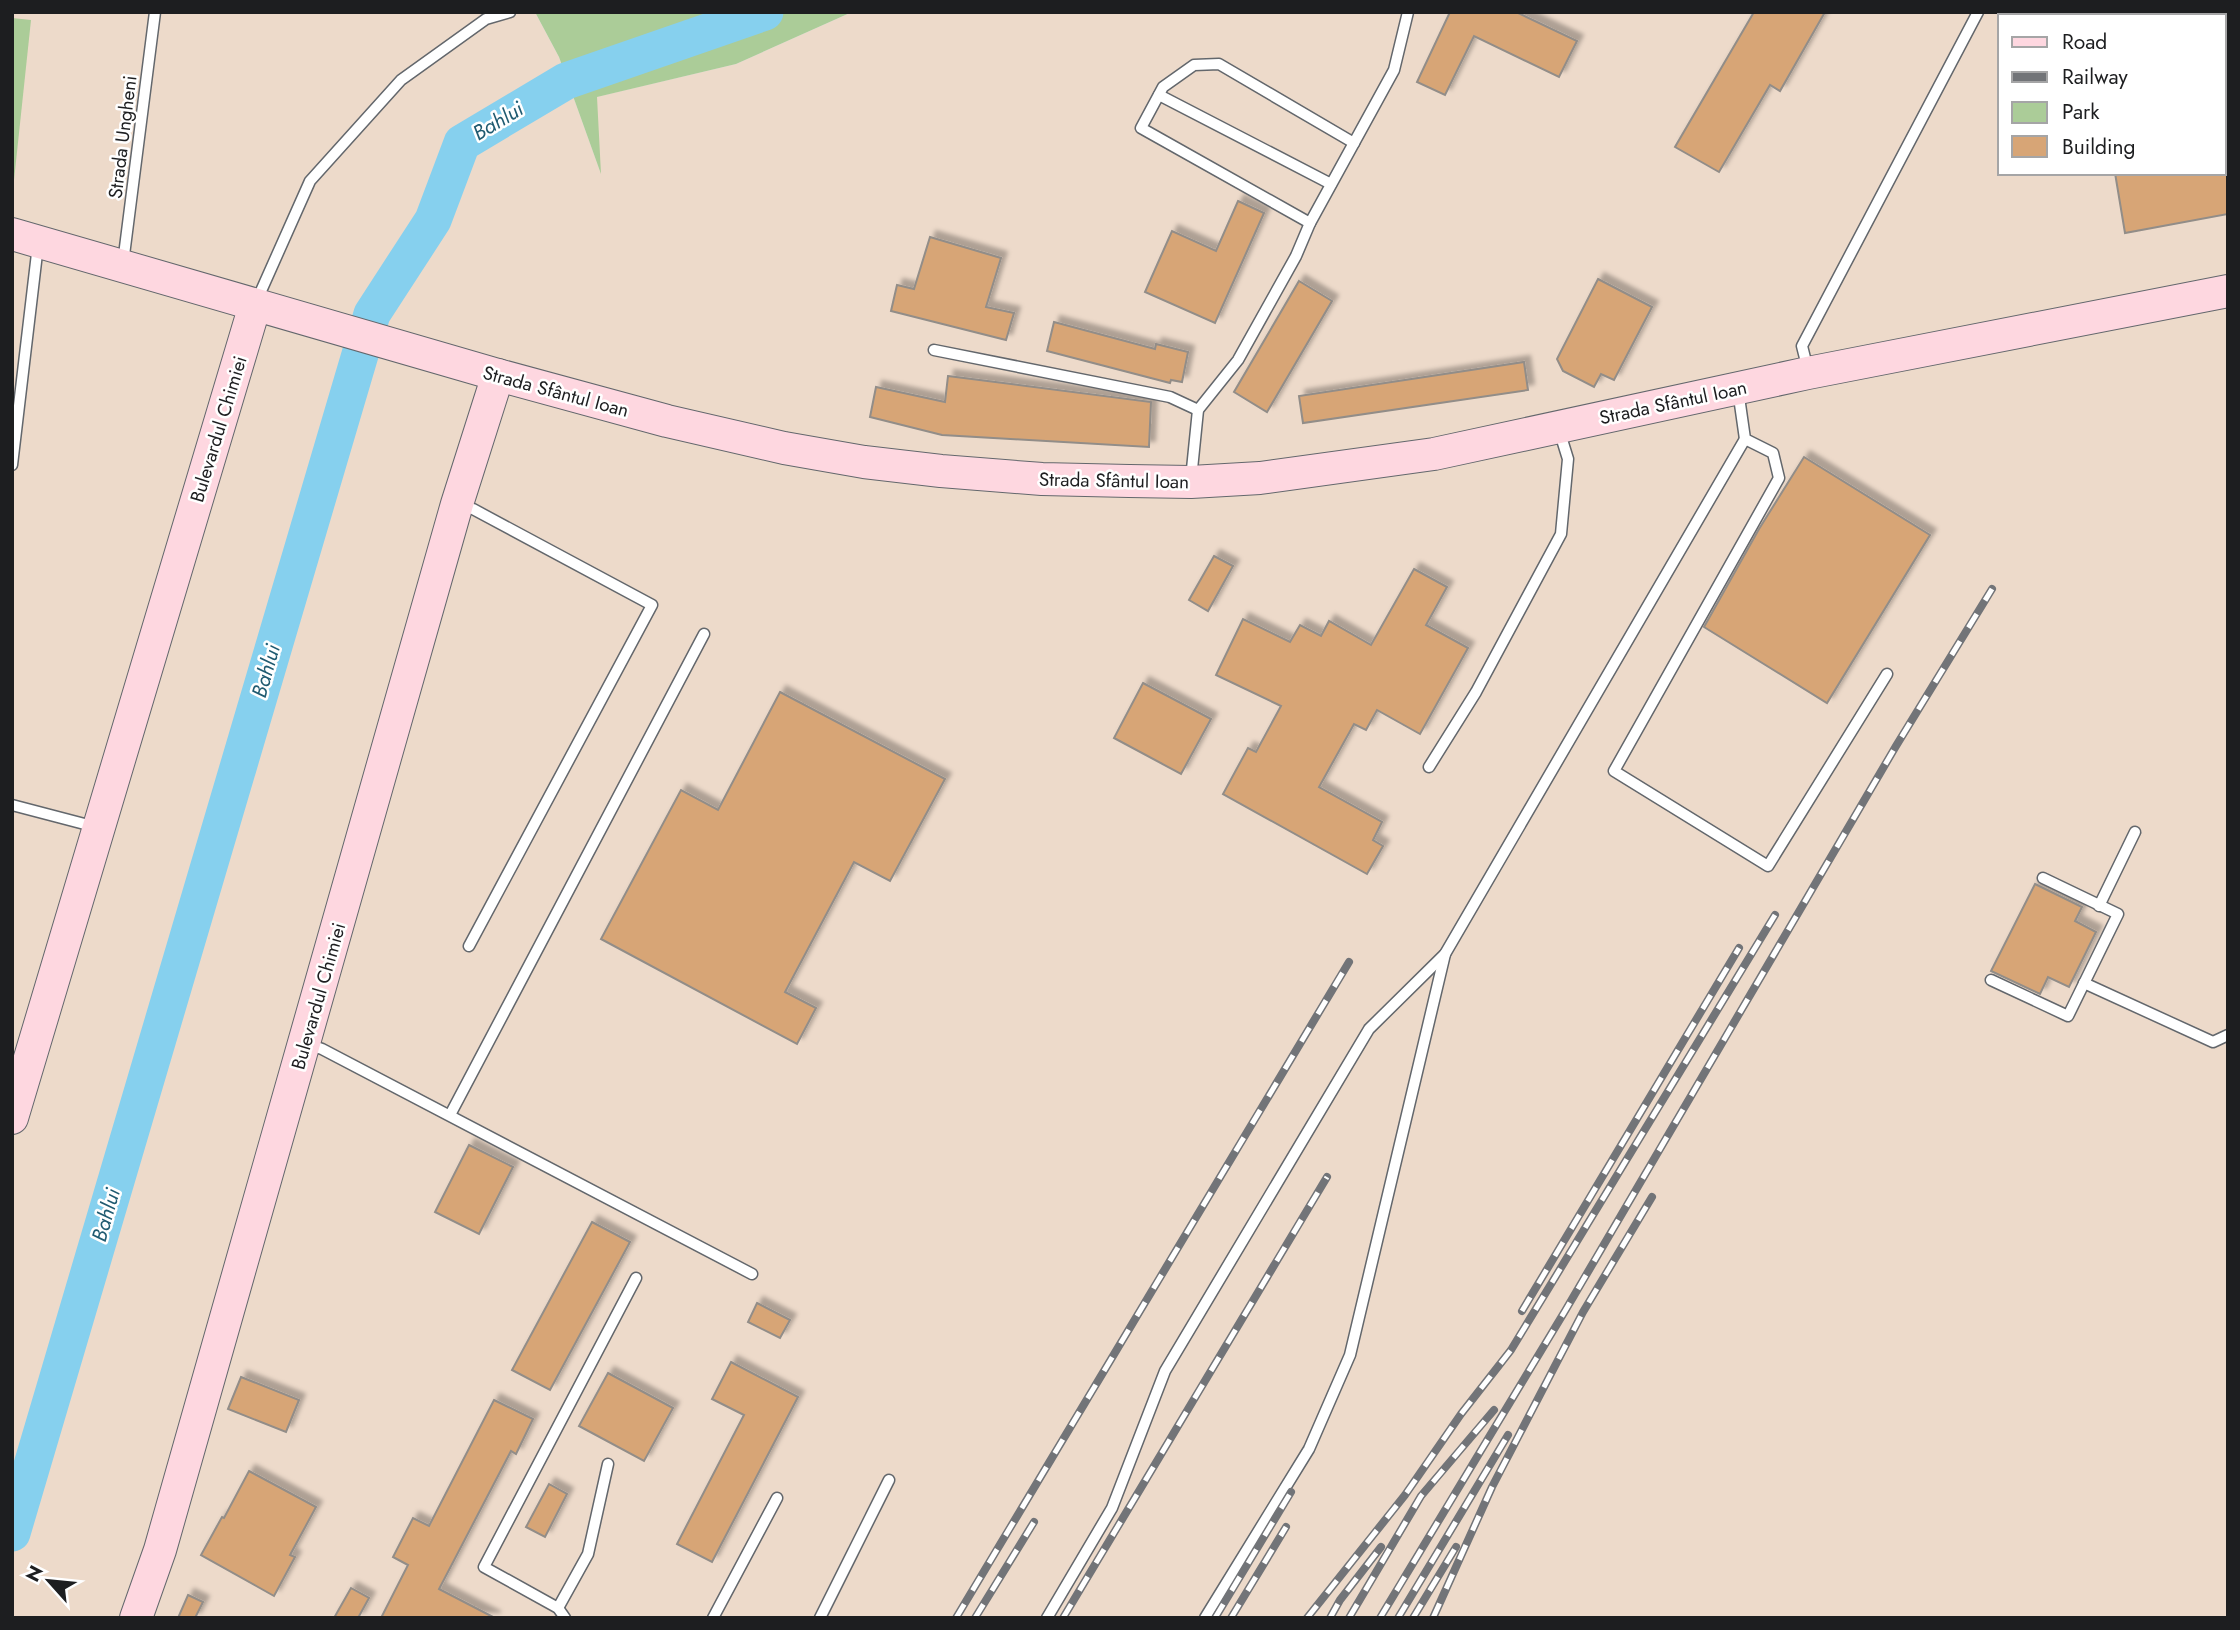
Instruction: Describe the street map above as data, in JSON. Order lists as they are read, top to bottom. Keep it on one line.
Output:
{"streets":{"main road":["Strada Sfântul Ioan","Bulevardul Chimiei"],"lane":["Strada Ungheni"]},"crossings":[["Strada Ungheni","Strada Sfântul Ioan"],["Strada Sfântul Ioan","Bulevardul Chimiei"]],"water":["Bahlui"],"legend":["Road","Railway","Park","Building"],"north":"top left"}
